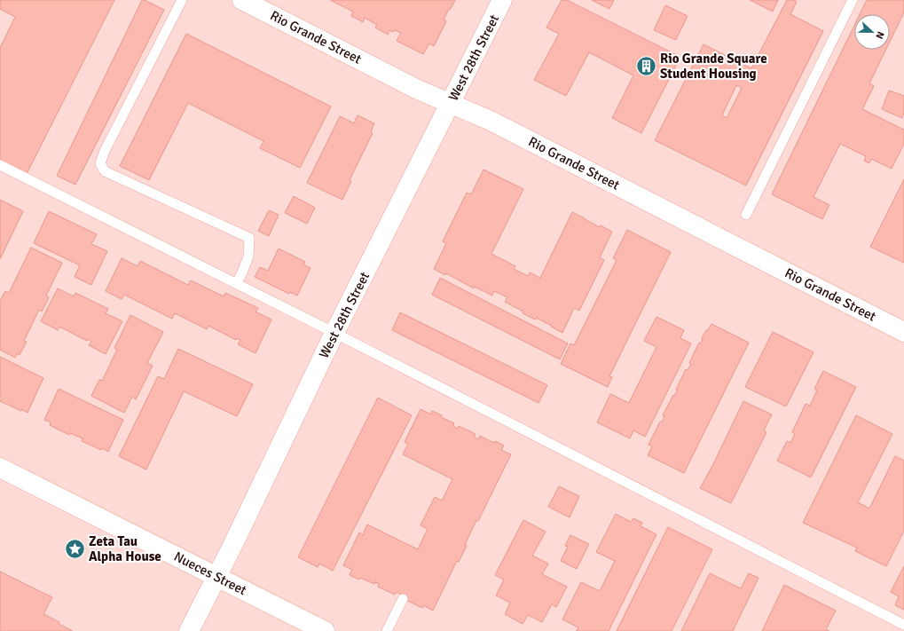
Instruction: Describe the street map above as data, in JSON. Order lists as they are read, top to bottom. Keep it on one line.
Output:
{"streets":{"street":["Rio Grande Street","West 28th Street","Nueces Street"]},"crossings":[["Rio Grande Street","West 28th Street"],["West 28th Street","Nueces Street"]],"places":{"building":["Rio Grande Square Student Housing"],"place":["Zeta Tau Alpha House"]},"north":"right"}
